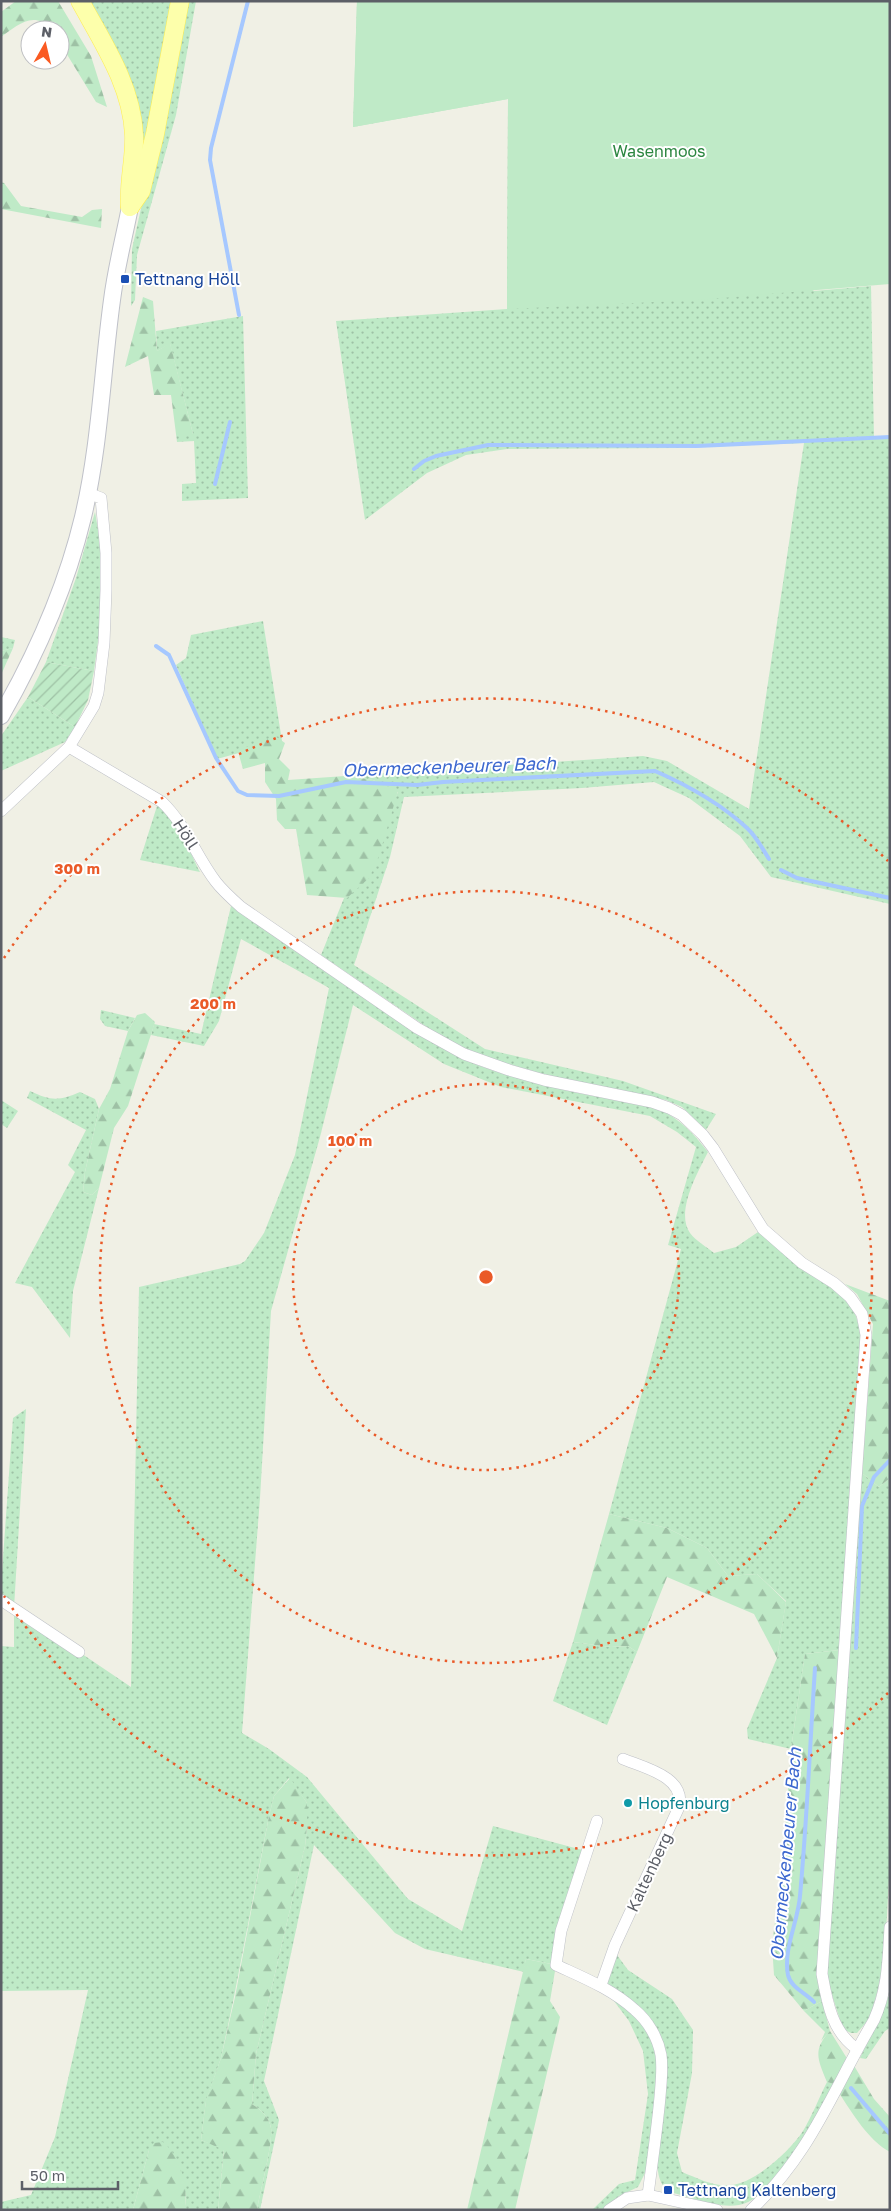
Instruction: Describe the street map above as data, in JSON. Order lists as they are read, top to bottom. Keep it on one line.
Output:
{"streets":{"street":["Höll","Kaltenberg"]},"water":["Obermeckenbeurer Bach"],"parks":["Wasenmoos"],"places":{"transit":["Tettnang Höll","Tettnang Kaltenberg"],"other":["Hopfenburg"]},"scale_bar":"50 m","north":"top","rings":["300 m","200 m","100 m"]}
